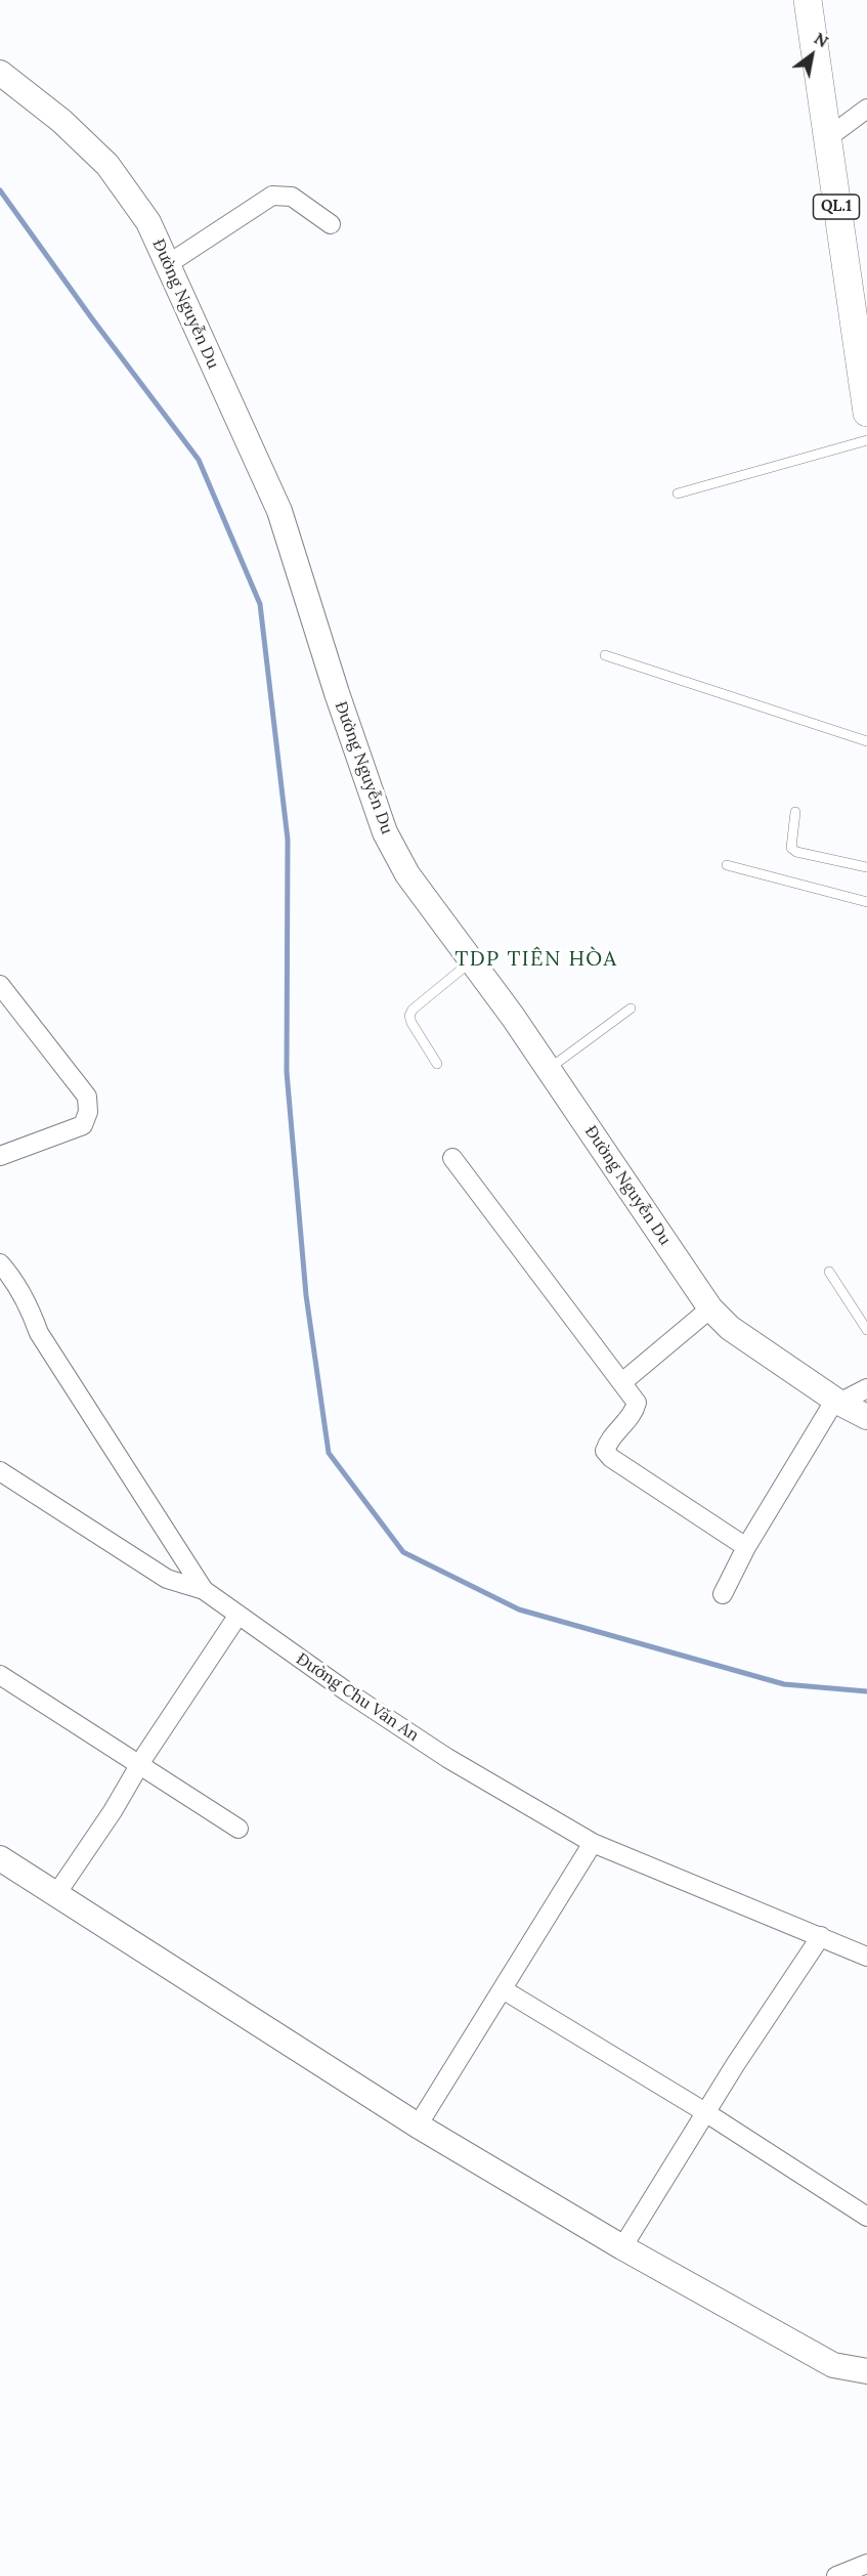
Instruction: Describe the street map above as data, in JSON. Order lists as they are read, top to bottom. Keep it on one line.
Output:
{"streets":{"main road":["QL.1"],"street":["Đường Nguyễn Du","Đường Chu Văn An"]},"districts":["TDP TIÊN HÒA"],"north":"top right"}
